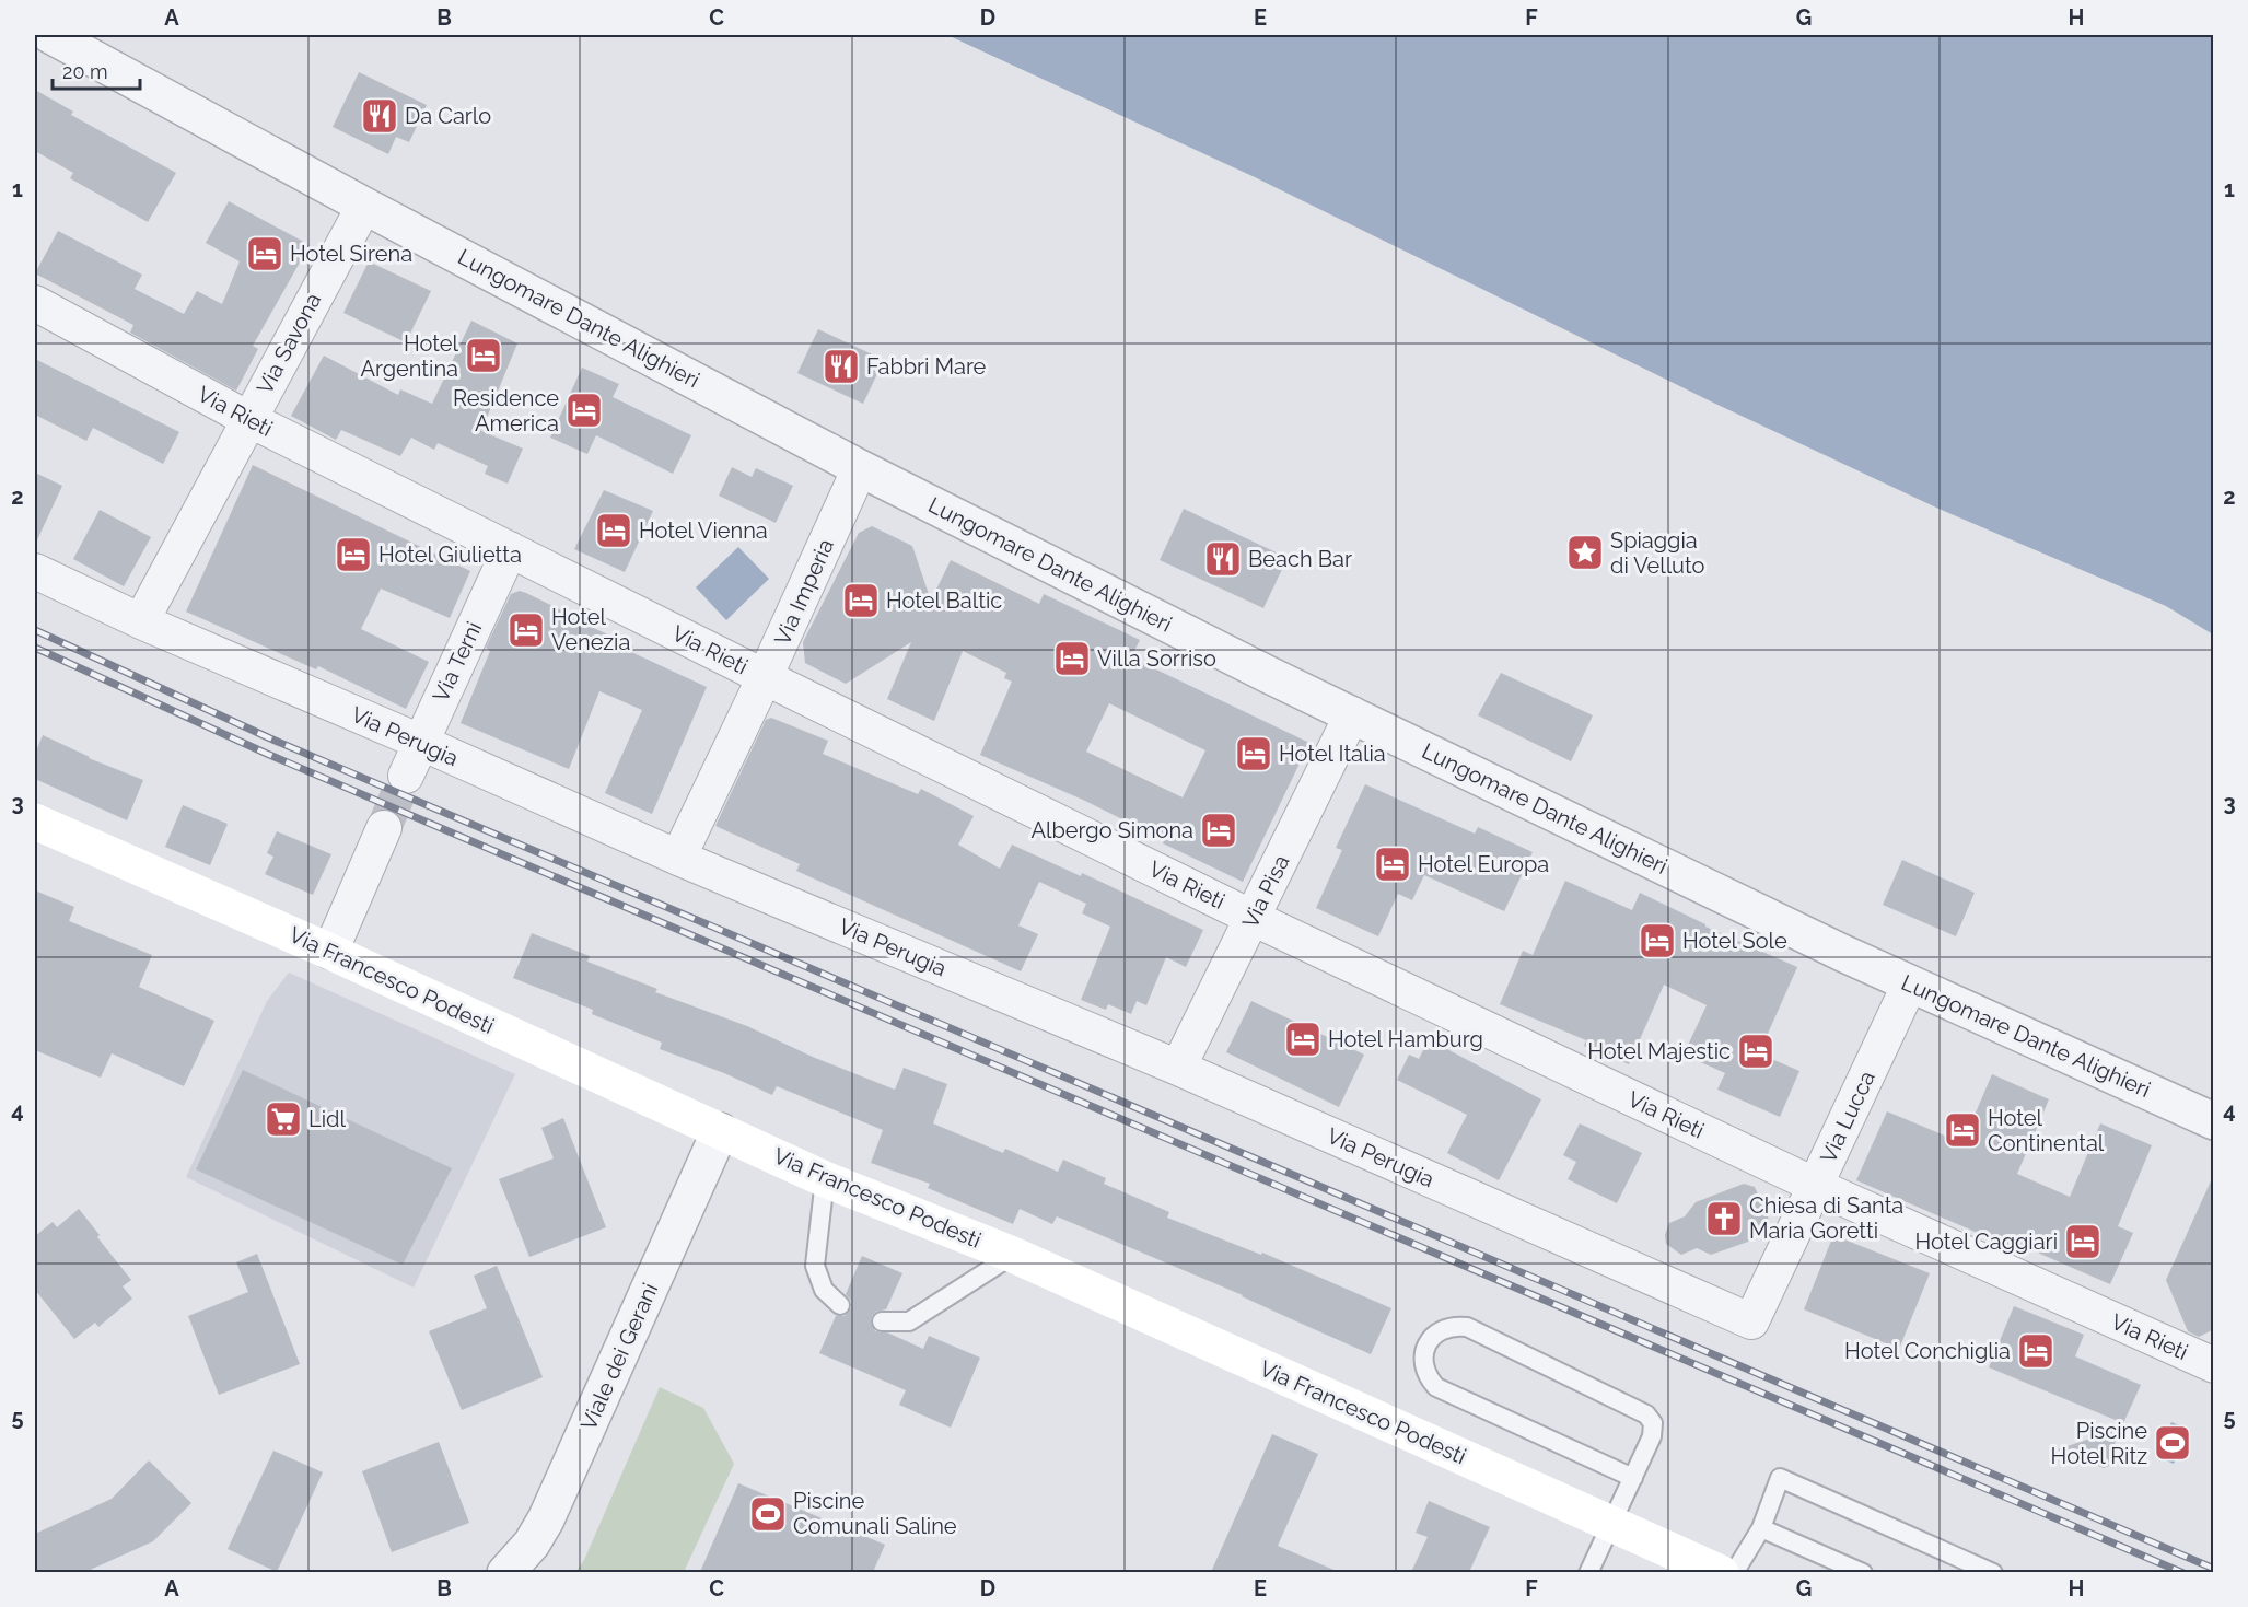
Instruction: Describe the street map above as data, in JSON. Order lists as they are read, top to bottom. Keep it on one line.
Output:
{"streets":{"main road":["Via Francesco Podesti"],"street":["Lungomare Dante Alighieri","Via Savona","Via Rieti","Via Imperia","Via Terni","Via Perugia","Via Pisa","Via Lucca","Viale dei Gerani"]},"crossings":[["Lungomare Dante Alighieri","Via Savona"],["Lungomare Dante Alighieri","Via Imperia"],["Lungomare Dante Alighieri","Via Pisa"],["Lungomare Dante Alighieri","Via Lucca"],["Via Savona","Via Rieti"],["Via Savona","Via Perugia"],["Via Rieti","Via Imperia"],["Via Rieti","Via Terni"],["Via Rieti","Via Pisa"],["Via Rieti","Via Lucca"],["Via Imperia","Via Perugia"],["Via Terni","Via Perugia"],["Via Perugia","Via Pisa"],["Via Perugia","Via Lucca"],["Via Francesco Podesti","Viale dei Gerani"]],"places":{"restaurant":["Da Carlo","Fabbri Mare","Beach Bar"],"hotel":["Hotel Sirena","Hotel Argentina","Residence America","Hotel Vienna","Hotel Giulietta","Hotel Baltic","Hotel Venezia","Villa Sorriso","Hotel Italia","Albergo Simona","Hotel Europa","Hotel Sole","Hotel Hamburg","Hotel Majestic","Hotel Continental","Hotel Caggiari","Hotel Conchiglia"],"place":["Spiaggia di Velluto"],"supermarket":["Lidl"],"church":["Chiesa di Santa Maria Goretti"],"sports":["Piscine Hotel Ritz","Piscine Comunali Saline"]},"scale_bar":"20 m","grid":{"columns":["A","B","C","D","E","F","G","H"],"rows":["1","2","3","4","5"]}}
